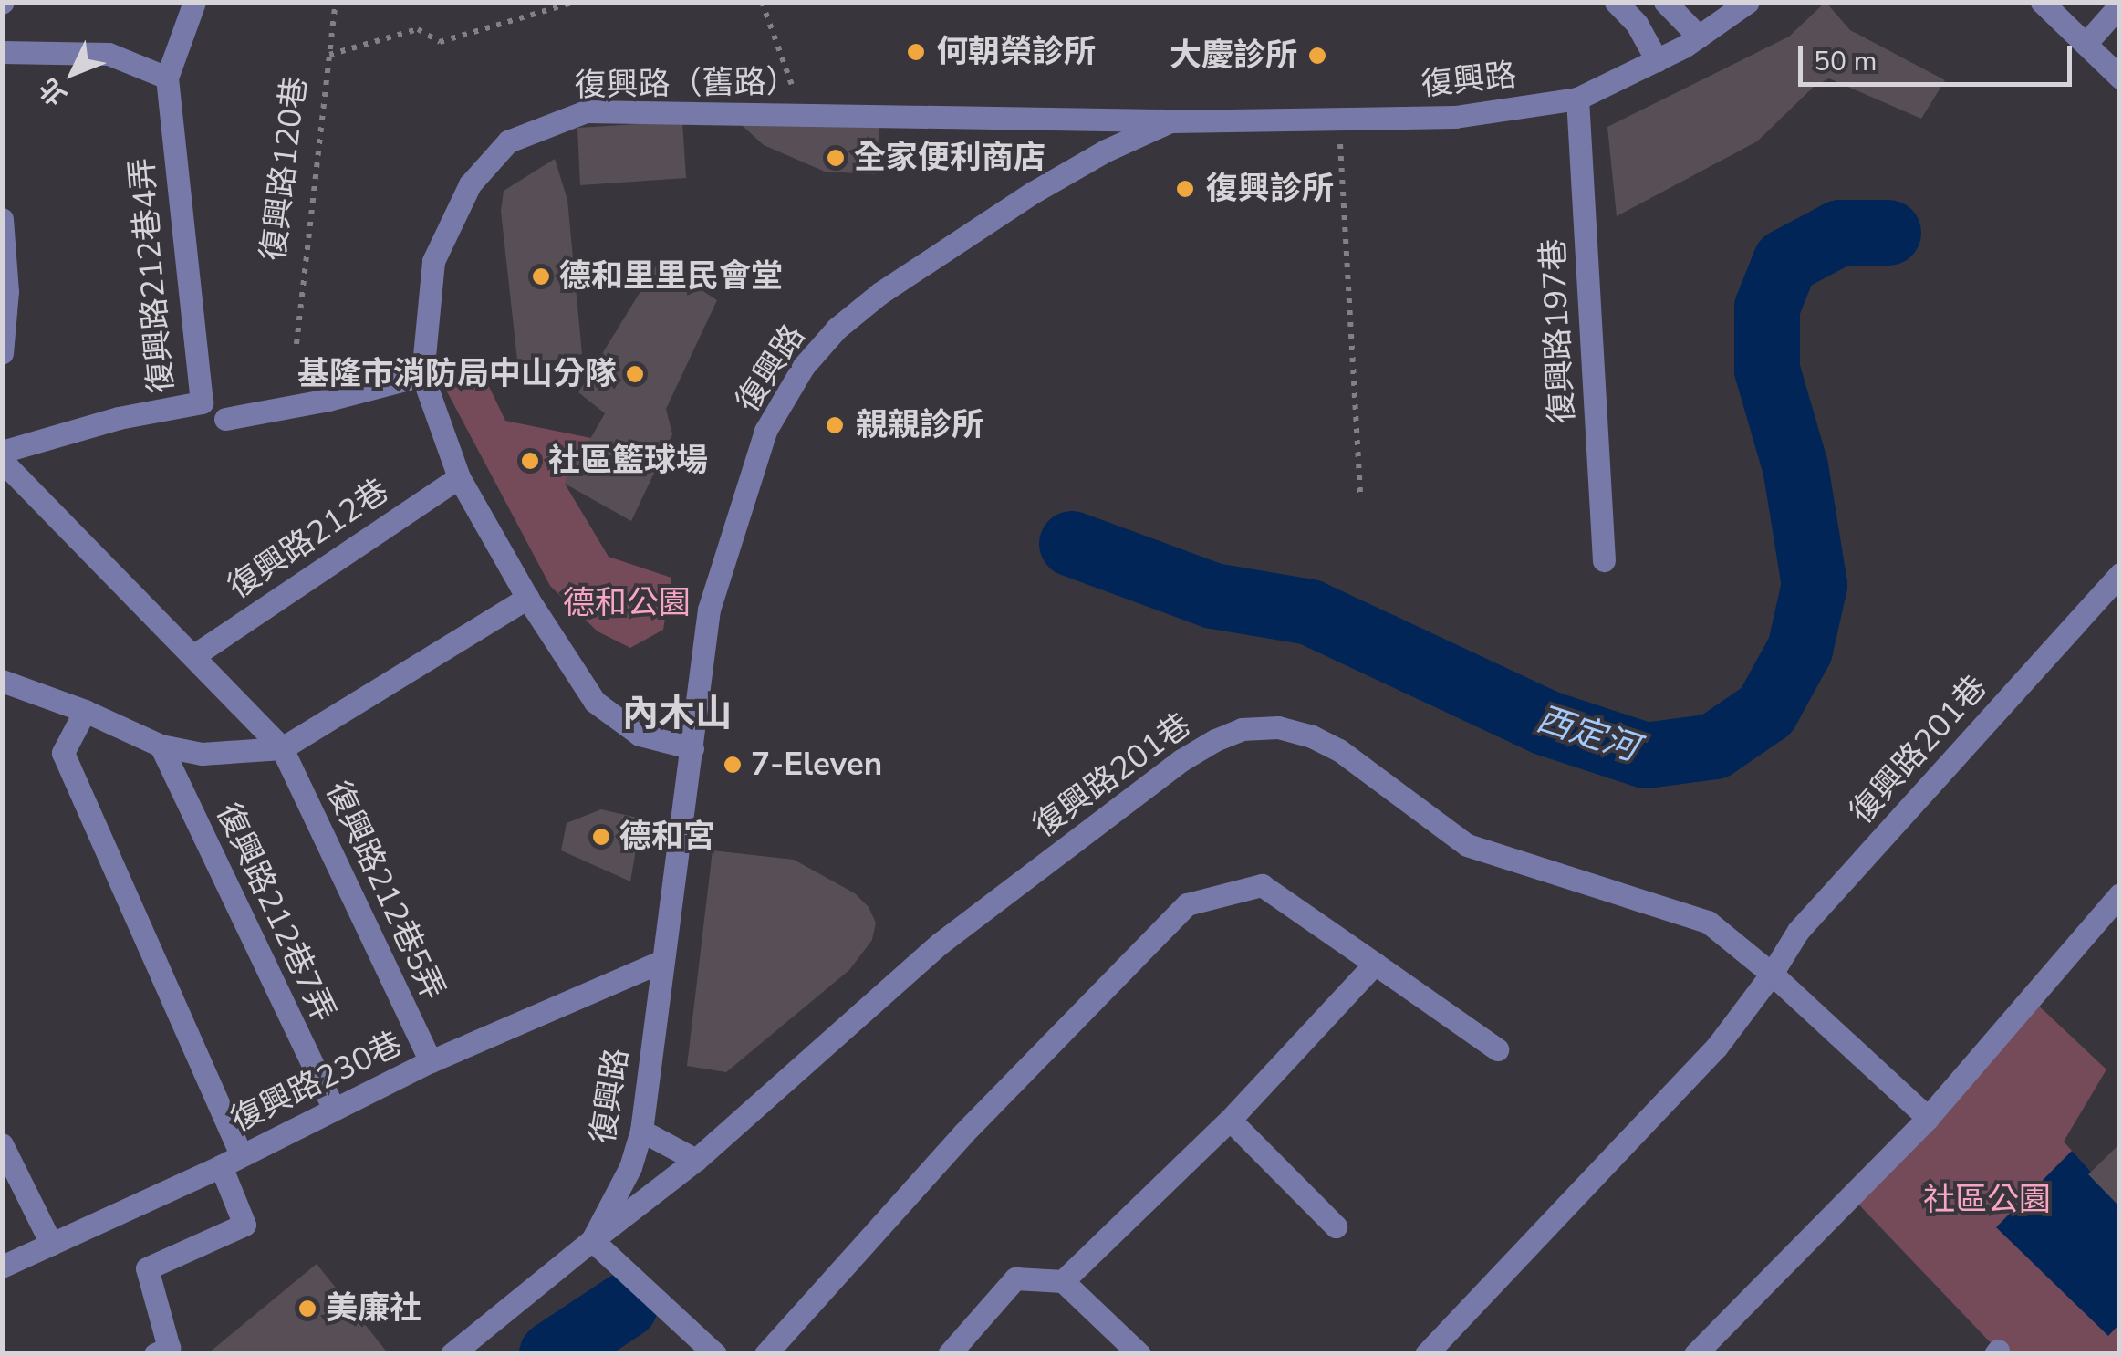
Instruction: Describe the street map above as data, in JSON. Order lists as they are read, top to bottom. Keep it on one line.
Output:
{"streets":{"street":["復興路","復興路（舊路）","復興路212巷4弄","復興路197巷","復興路212巷","復興路201巷","復興路212巷5弄","復興路212巷7弄","復興路230巷"],"path":["復興路120巷"]},"crossings":[["復興路","復興路（舊路）"],["復興路","復興路197巷"],["復興路","復興路201巷"],["復興路","復興路230巷"],["復興路（舊路）","復興路212巷"],["復興路212巷5弄","復興路230巷"],["復興路212巷7弄","復興路230巷"]],"districts":["內木山"],"water":["西定河"],"parks":["德和公園","社區公園"],"places":["何朝榮診所","大慶診所","全家便利商店","復興診所","德和里里民會堂","基隆市消防局中山分隊","親親診所","社區籃球場","7-Eleven","德和宮","美廉社"],"scale_bar":"50 m","north":"bottom left"}
